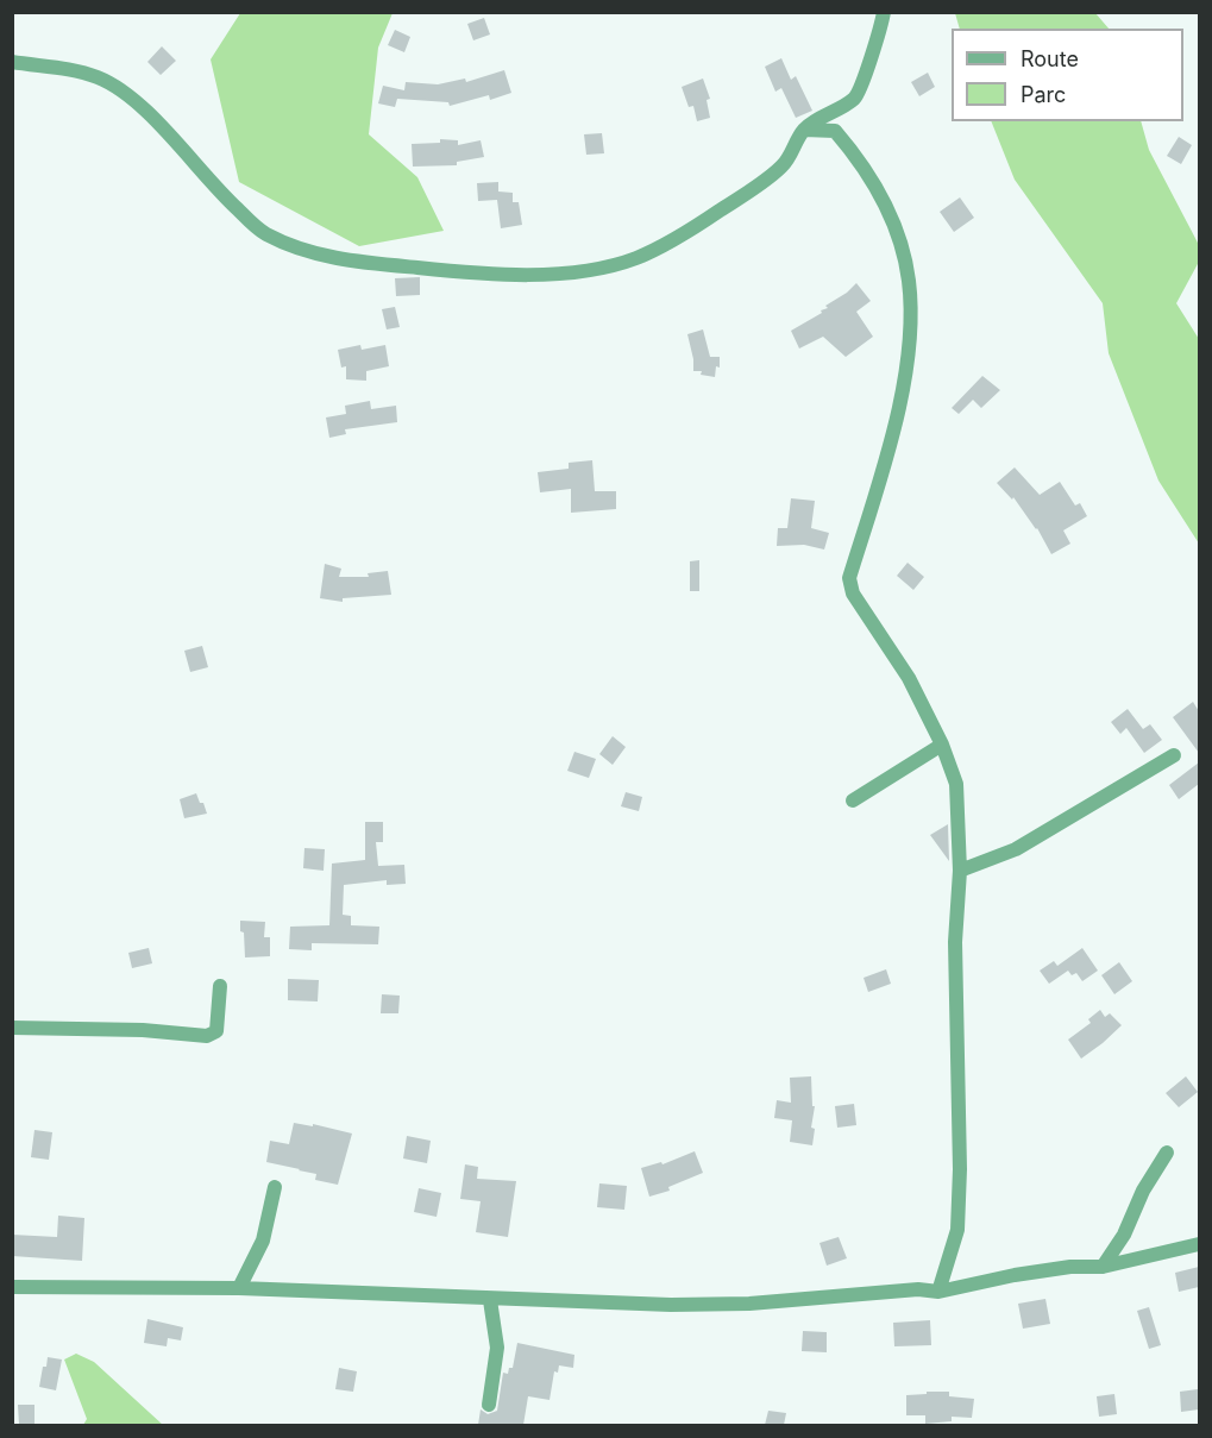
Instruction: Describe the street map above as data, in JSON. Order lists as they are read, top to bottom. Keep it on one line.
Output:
{"legend":["Route","Parc"]}
